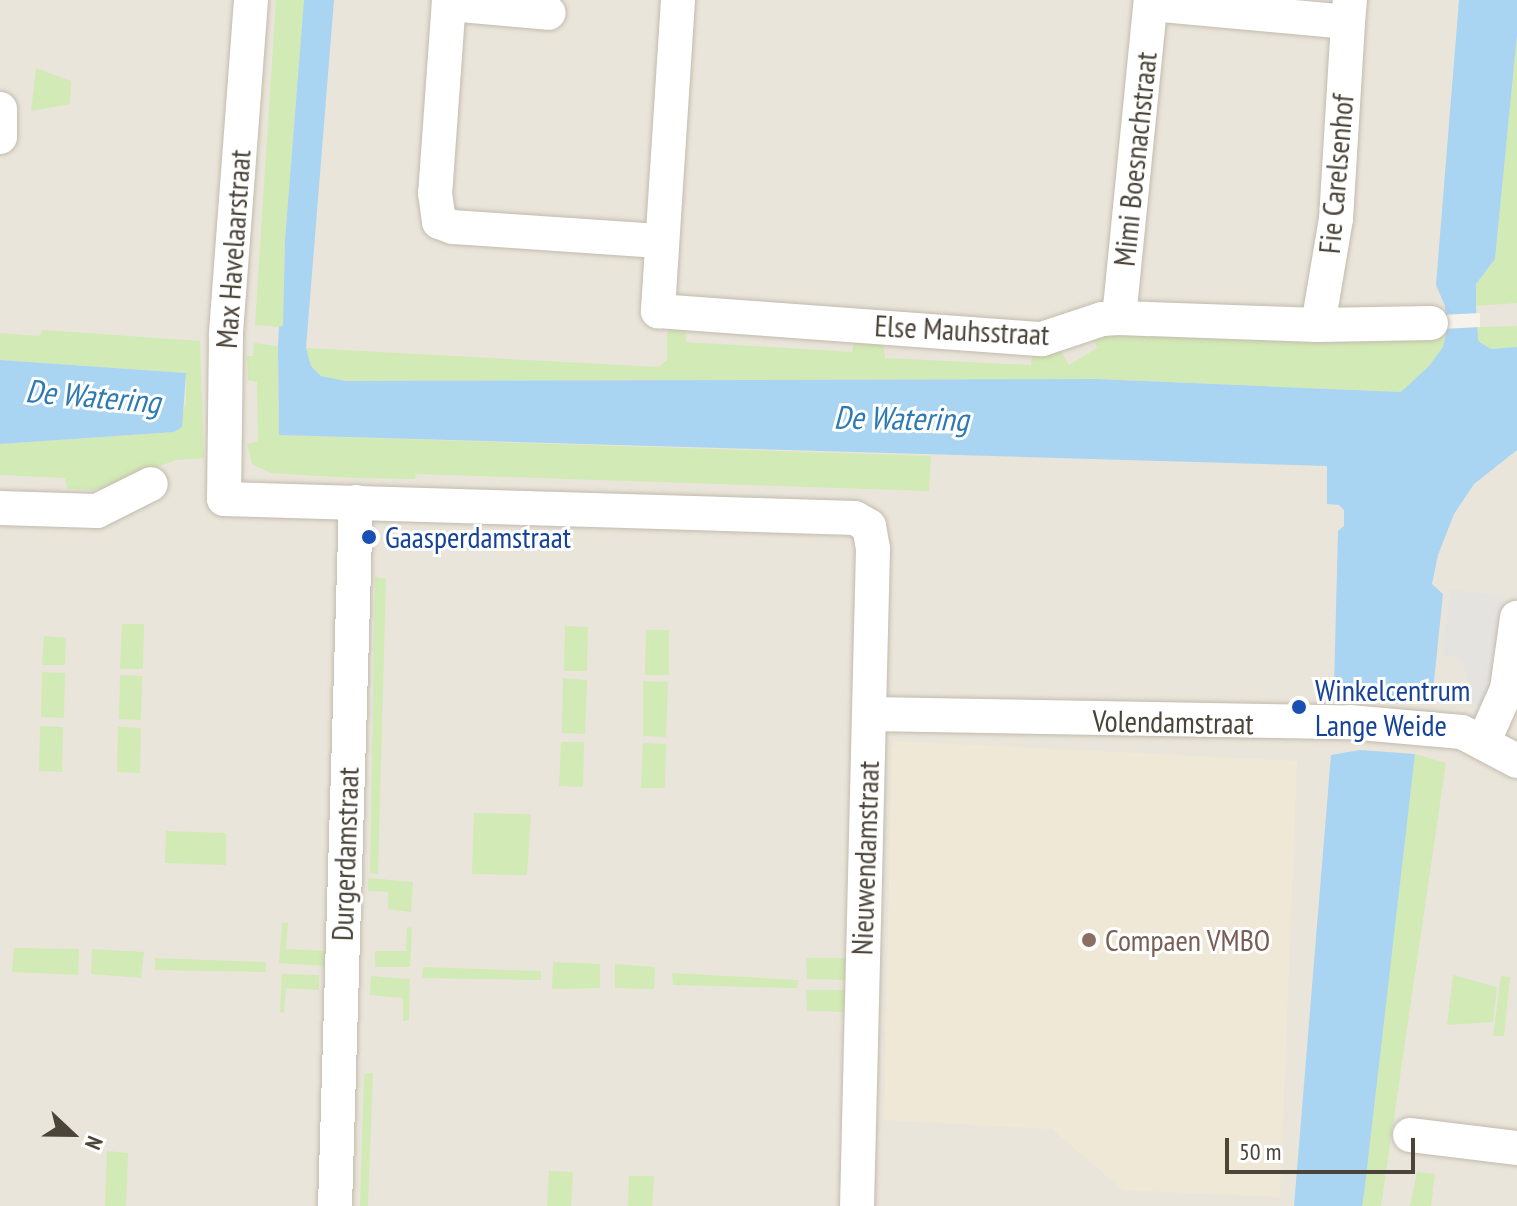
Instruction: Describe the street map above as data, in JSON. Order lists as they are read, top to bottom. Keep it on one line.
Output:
{"streets":{"street":["Mimi Boesnachstraat","Fie Carelsenhof","Max Havelaarstraat","Else Mauhsstraat","Volendamstraat","Durgerdamstraat","Nieuwendamstraat"]},"crossings":[["Mimi Boesnachstraat","Else Mauhsstraat"],["Fie Carelsenhof","Else Mauhsstraat"],["Max Havelaarstraat","Durgerdamstraat"],["Max Havelaarstraat","Nieuwendamstraat"],["Volendamstraat","Nieuwendamstraat"],["Durgerdamstraat","Nieuwendamstraat"]],"water":["De Watering"],"places":["Gaasperdamstraat","Winkelcentrum Lange Weide","Compaen VMBO"],"scale_bar":"50 m","north":"right"}
